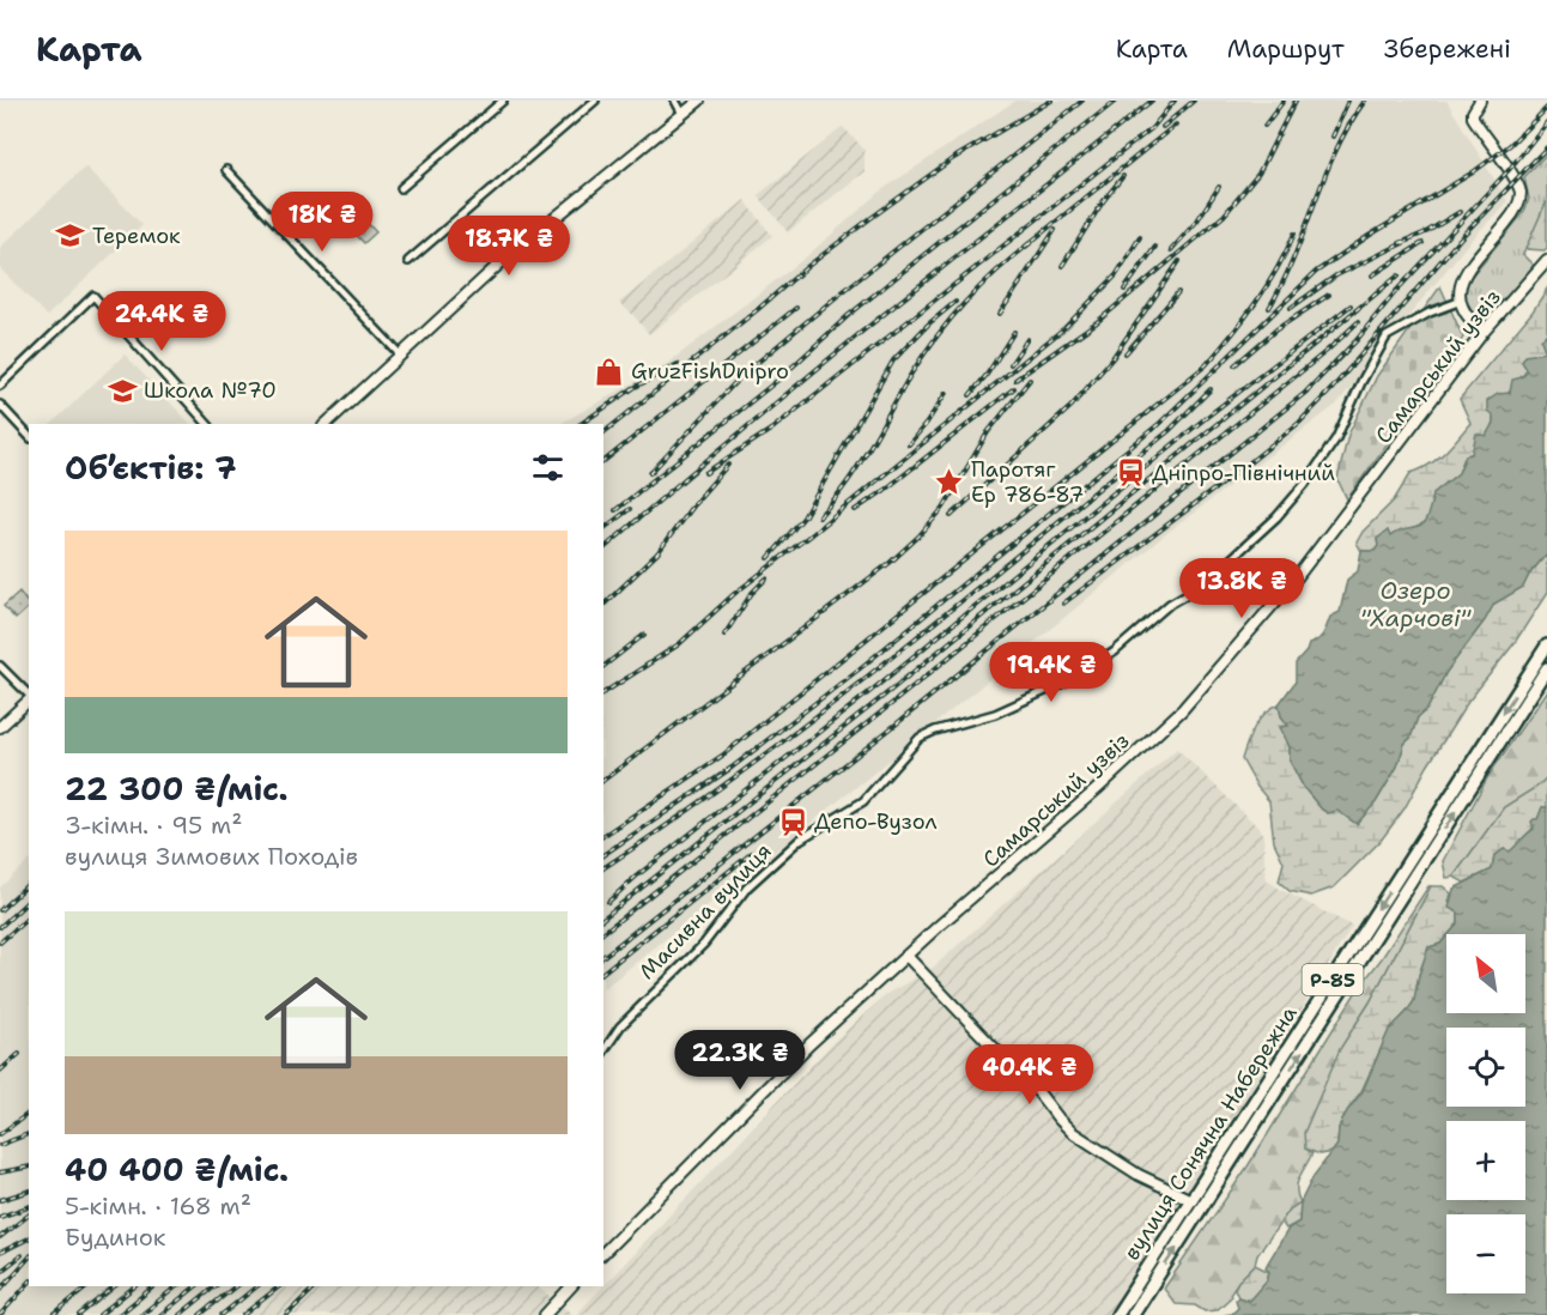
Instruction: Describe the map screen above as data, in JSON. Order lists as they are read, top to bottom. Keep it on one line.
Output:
{"streets":{"main road":["Самарський узвіз","Р-85","вулиця Сонячна Набережна"],"street":["Масивна вулиця"]},"water":["Озеро \"Харчові\""],"places":{"school or university":["Теремок","Школа №70"],"shop":["GruzFishDnipro"],"station":["Дніпро-Північний","Депо-Вузол"],"place":["Паротяг Ер 786-87"]},"north":"top left","page":{"header":"Карта","nav":["Карта","Маршрут","Збережені"],"price":["18K ₴","18.7K ₴","24.4K ₴","13.8K ₴","19.4K ₴","22.3K ₴","40.4K ₴"],"heading":"Об’єктів: 7","list":[{"name":"22 300 ₴/міс.","note":"3-кімн. · 95 m² · вулиця Зимових Походів"},{"name":"40 400 ₴/міс.","note":"5-кімн. · 168 m² · Будинок"}],"map_buttons":["+","−"]}}
